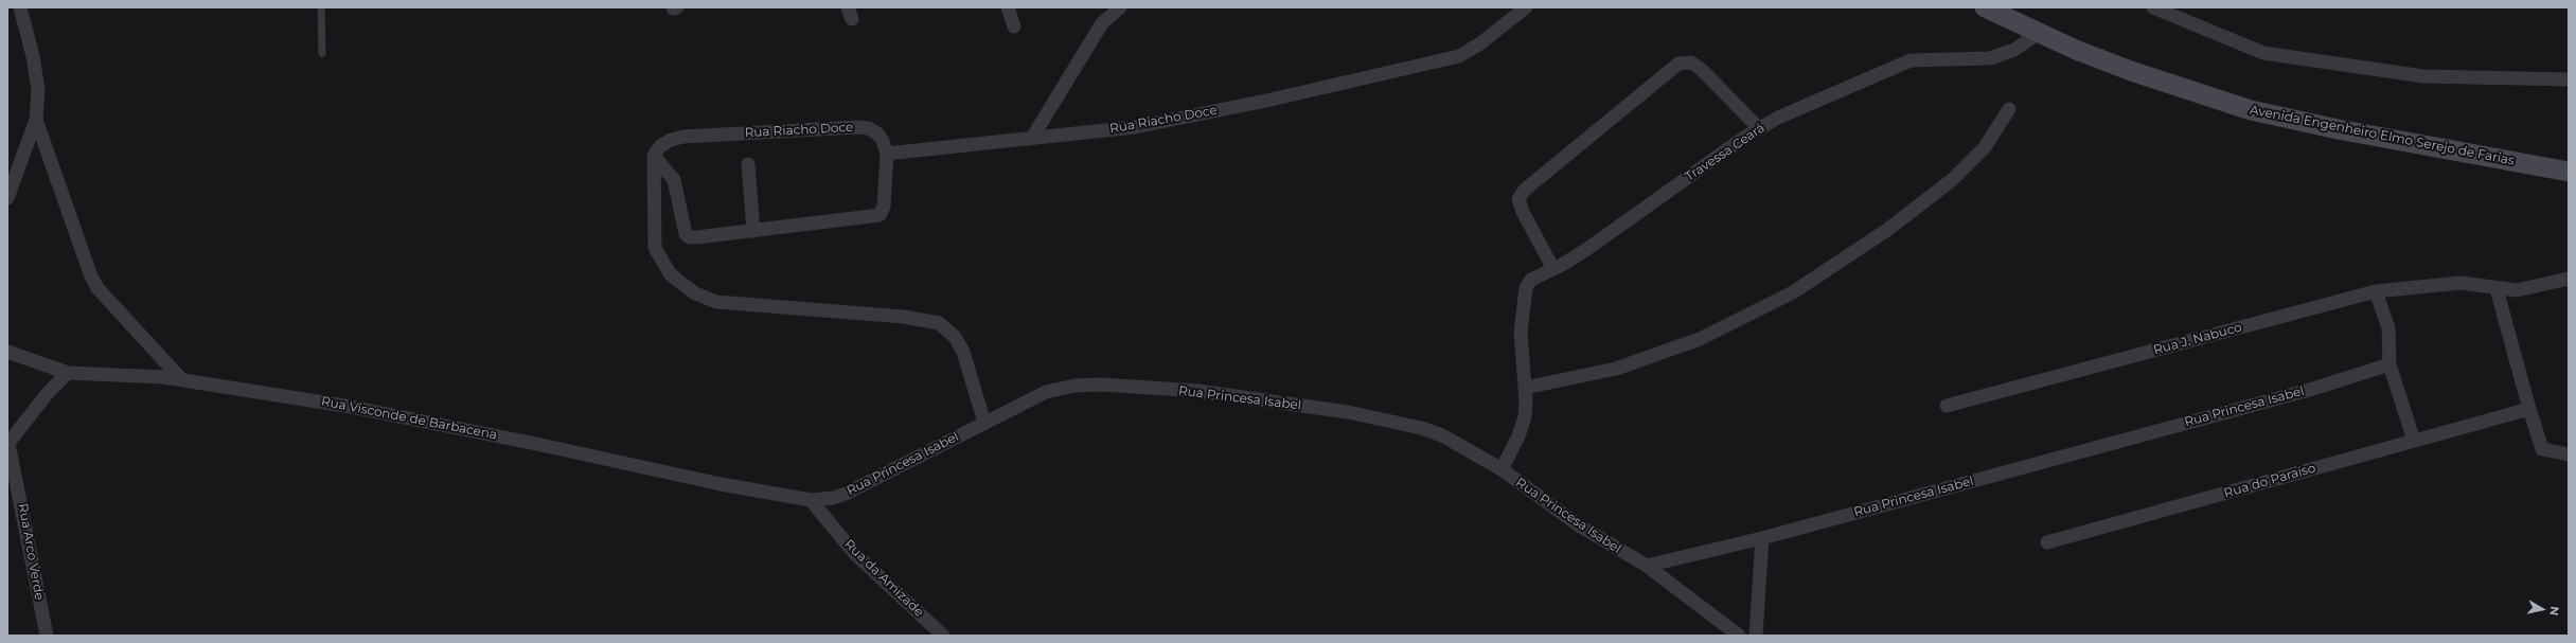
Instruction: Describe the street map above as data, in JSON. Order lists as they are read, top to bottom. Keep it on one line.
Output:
{"streets":{"main road":["Avenida Engenheiro Elmo Serejo de Farias"],"street":["Rua Riacho Doce","Travessa Ceará","Rua J. Nabuco","Rua Princesa Isabel","Rua Visconde de Barbacena","Rua do Paraíso","Rua Arco Verde","Rua da Amizade"]},"crossings":[["Avenida Engenheiro Elmo Serejo de Farias","Travessa Ceará"],["Travessa Ceará","Rua Princesa Isabel"],["Rua Princesa Isabel","Rua Visconde de Barbacena"],["Rua Princesa Isabel","Rua da Amizade"],["Rua Visconde de Barbacena","Rua Arco Verde"],["Rua Visconde de Barbacena","Rua da Amizade"]],"north":"right"}
